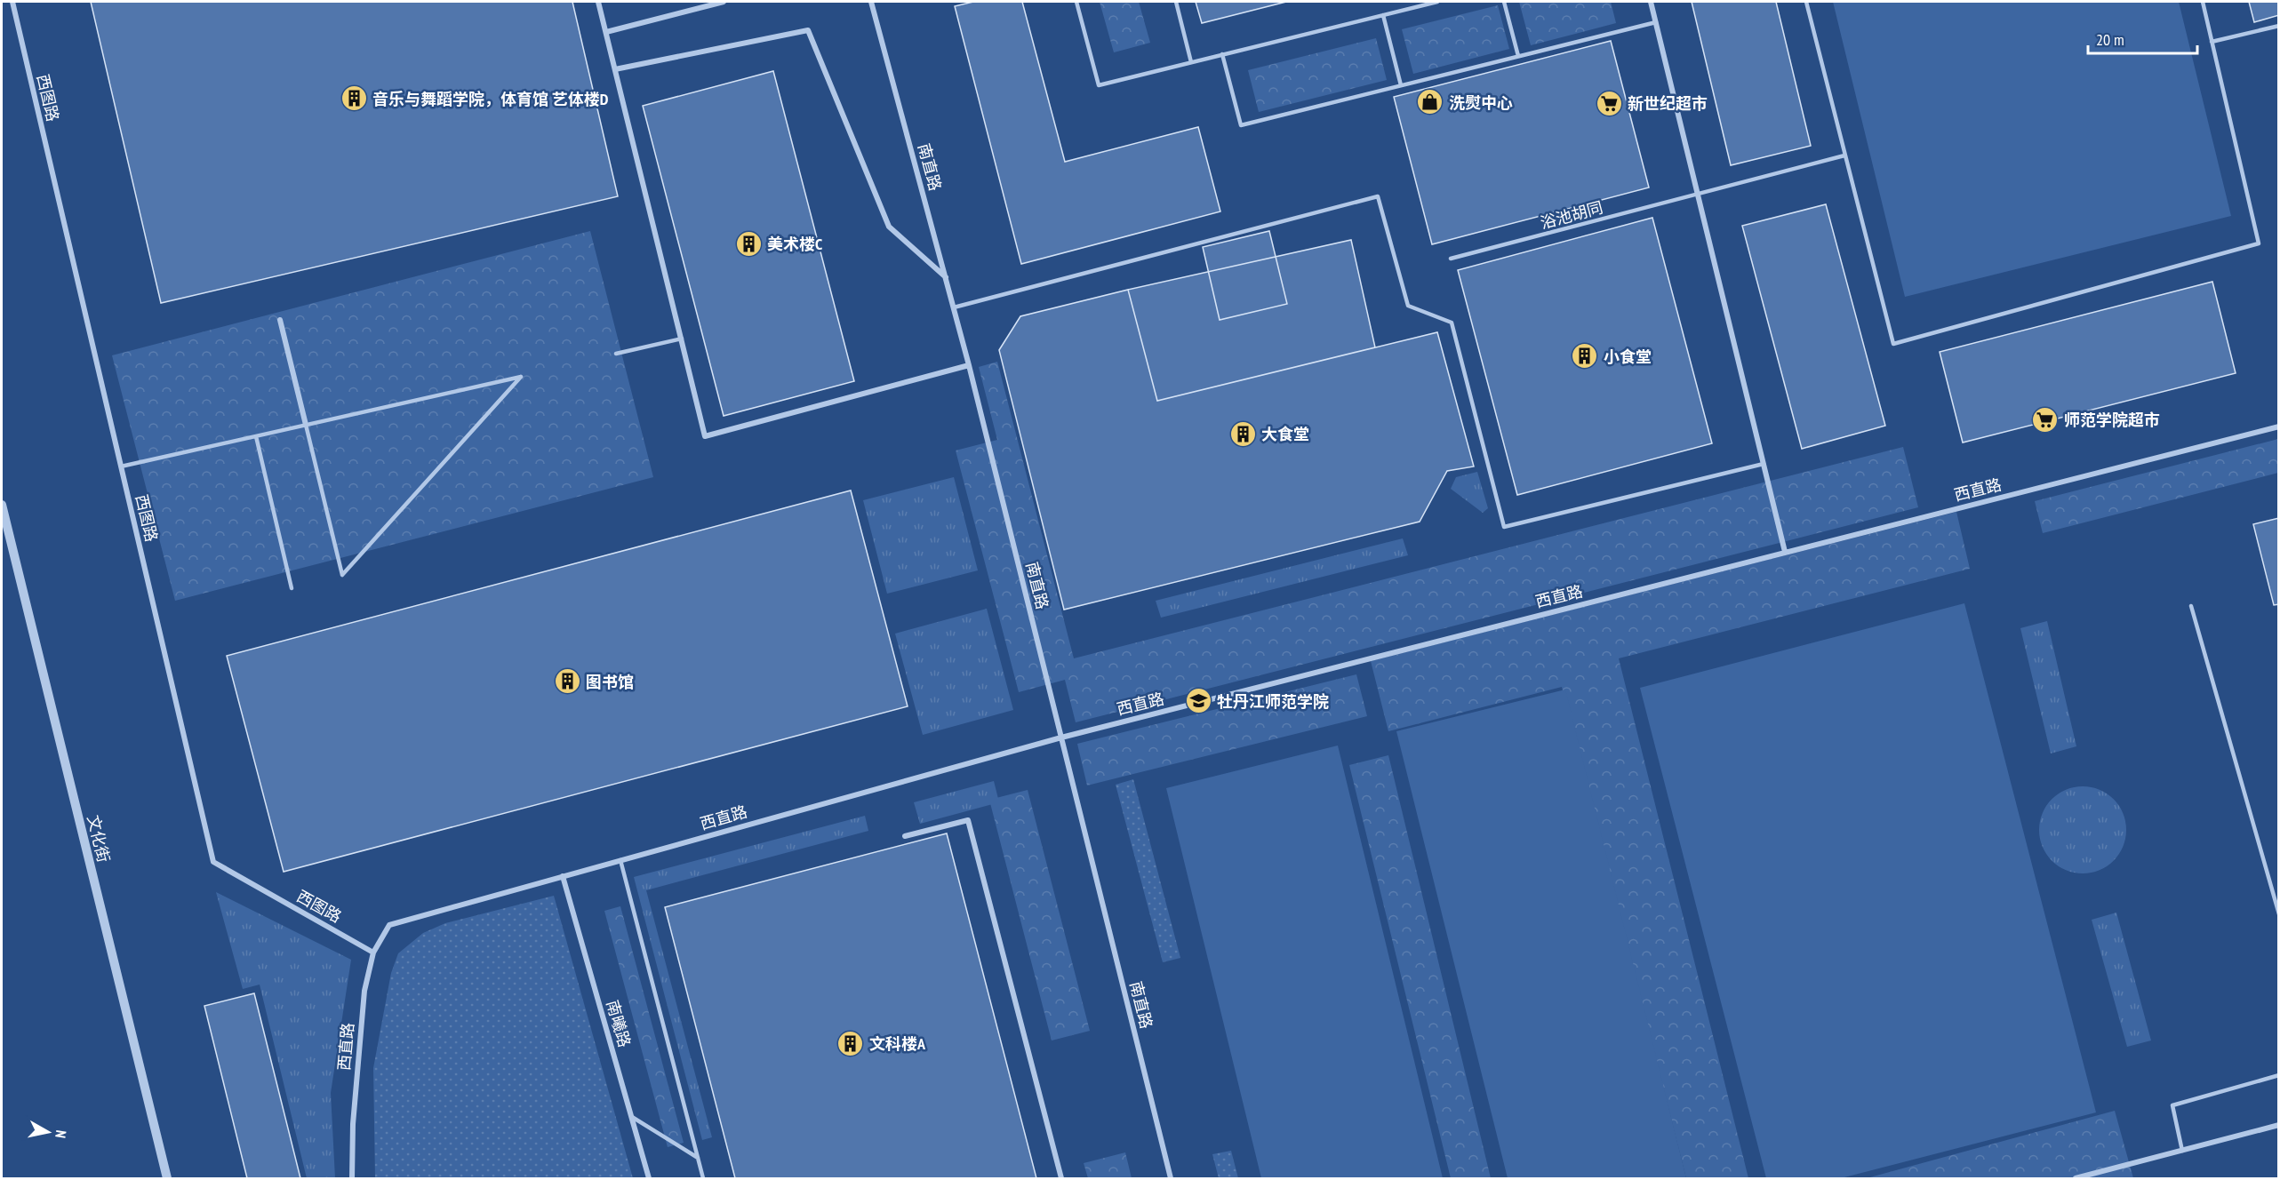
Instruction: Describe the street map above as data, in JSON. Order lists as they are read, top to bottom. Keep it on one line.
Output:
{"streets":{"street":["西图路","南直路","西直路","文化街","南曦路"],"lane":["浴池胡同"]},"crossings":[["西图路","西直路"],["南直路","西直路"],["西直路","南曦路"]],"places":{"building":["音乐与舞蹈学院，体育馆 艺体楼D","美术楼C","小食堂","大食堂","图书馆","文科楼A"],"shop":["洗熨中心"],"supermarket":["新世纪超市","师范学院超市"],"school or university":["牡丹江师范学院"]},"scale_bar":"20 m","north":"right"}
